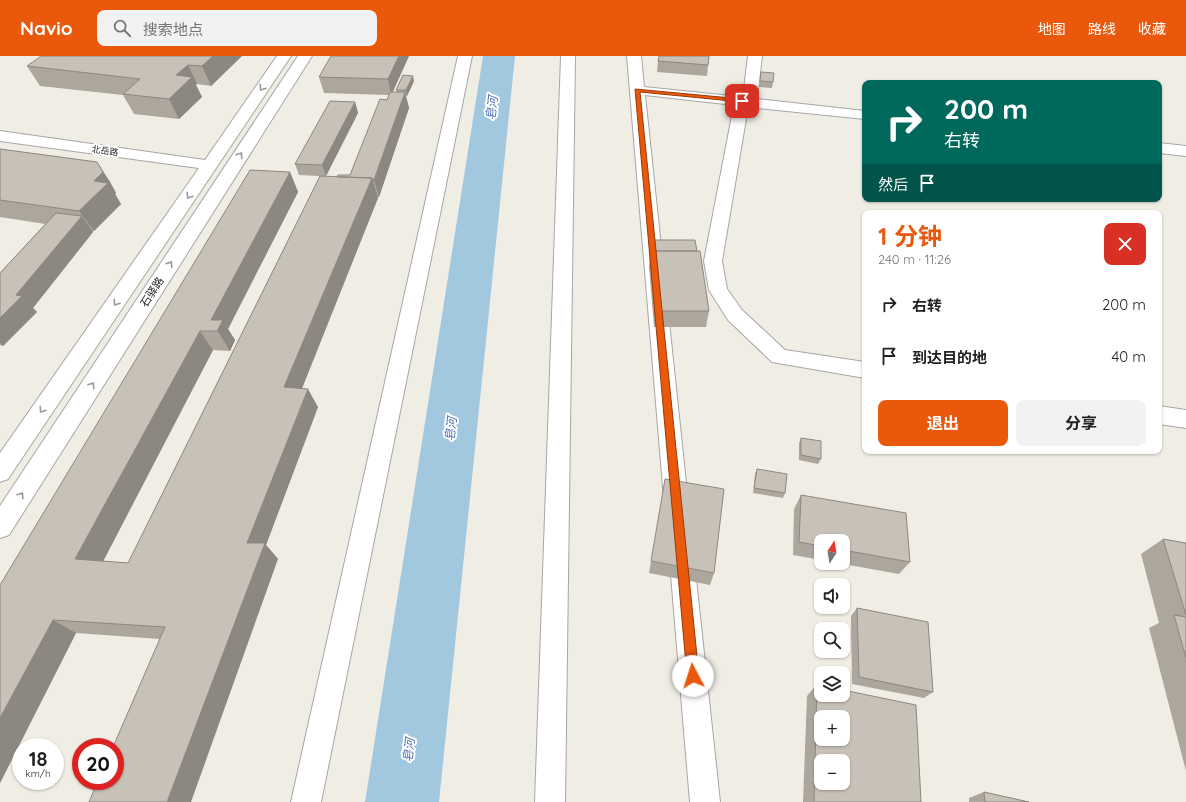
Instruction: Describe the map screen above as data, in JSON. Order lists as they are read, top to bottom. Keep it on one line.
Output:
{"streets":{"street":["北岳路","石驿路"]},"water":["皂河"],"north":"top","page":{"header":"Navio","search":"搜索地点","nav":["地图","路线","收藏"],"turn":["200 m","右转"],"then":"然后","heading":["1 分钟","240 m · 11:26"],"list":[{"name":"右转","value":"200 m"},{"name":"到达目的地","value":"40 m"}],"buttons":["退出","分享"],"map_buttons":["+","−"],"speed":"18 km/h","limit":"20"}}
